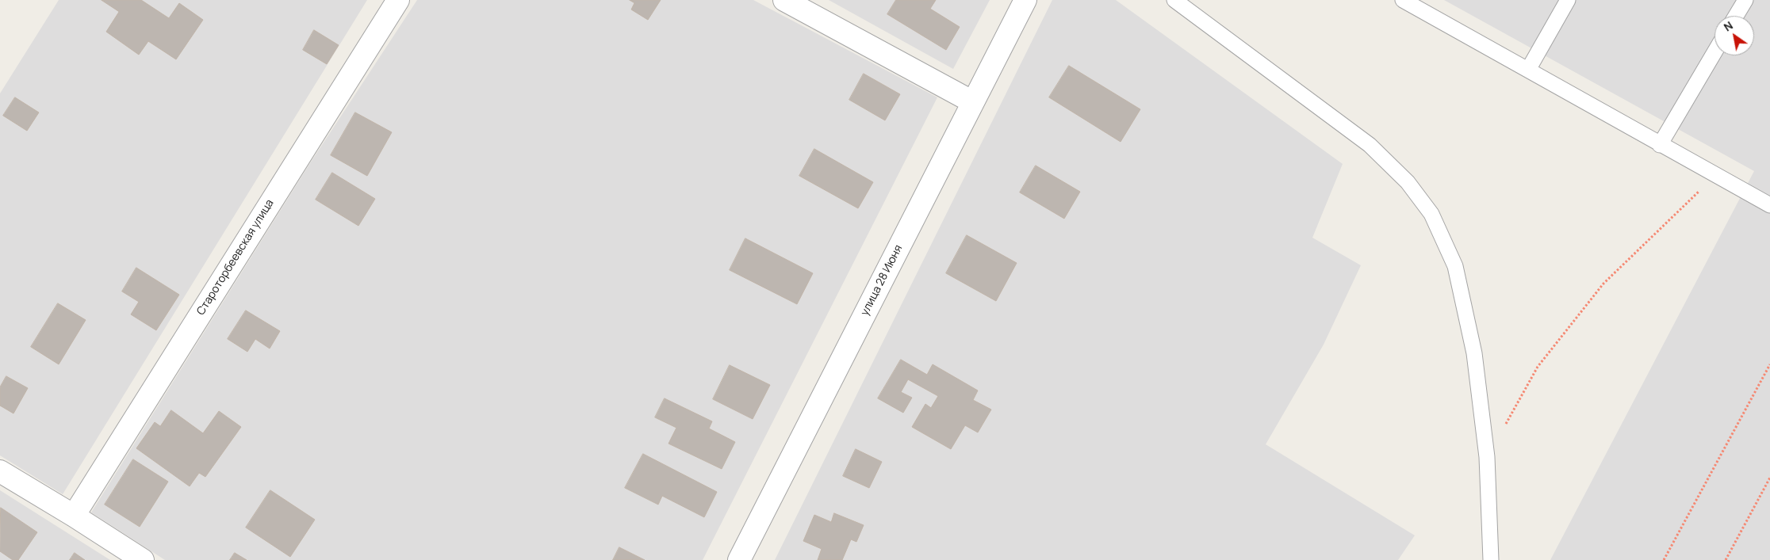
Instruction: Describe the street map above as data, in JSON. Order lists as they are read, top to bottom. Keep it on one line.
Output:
{"streets":{"street":["Староторбеевская улица","улица 28 Июня"]},"north":"top left"}
